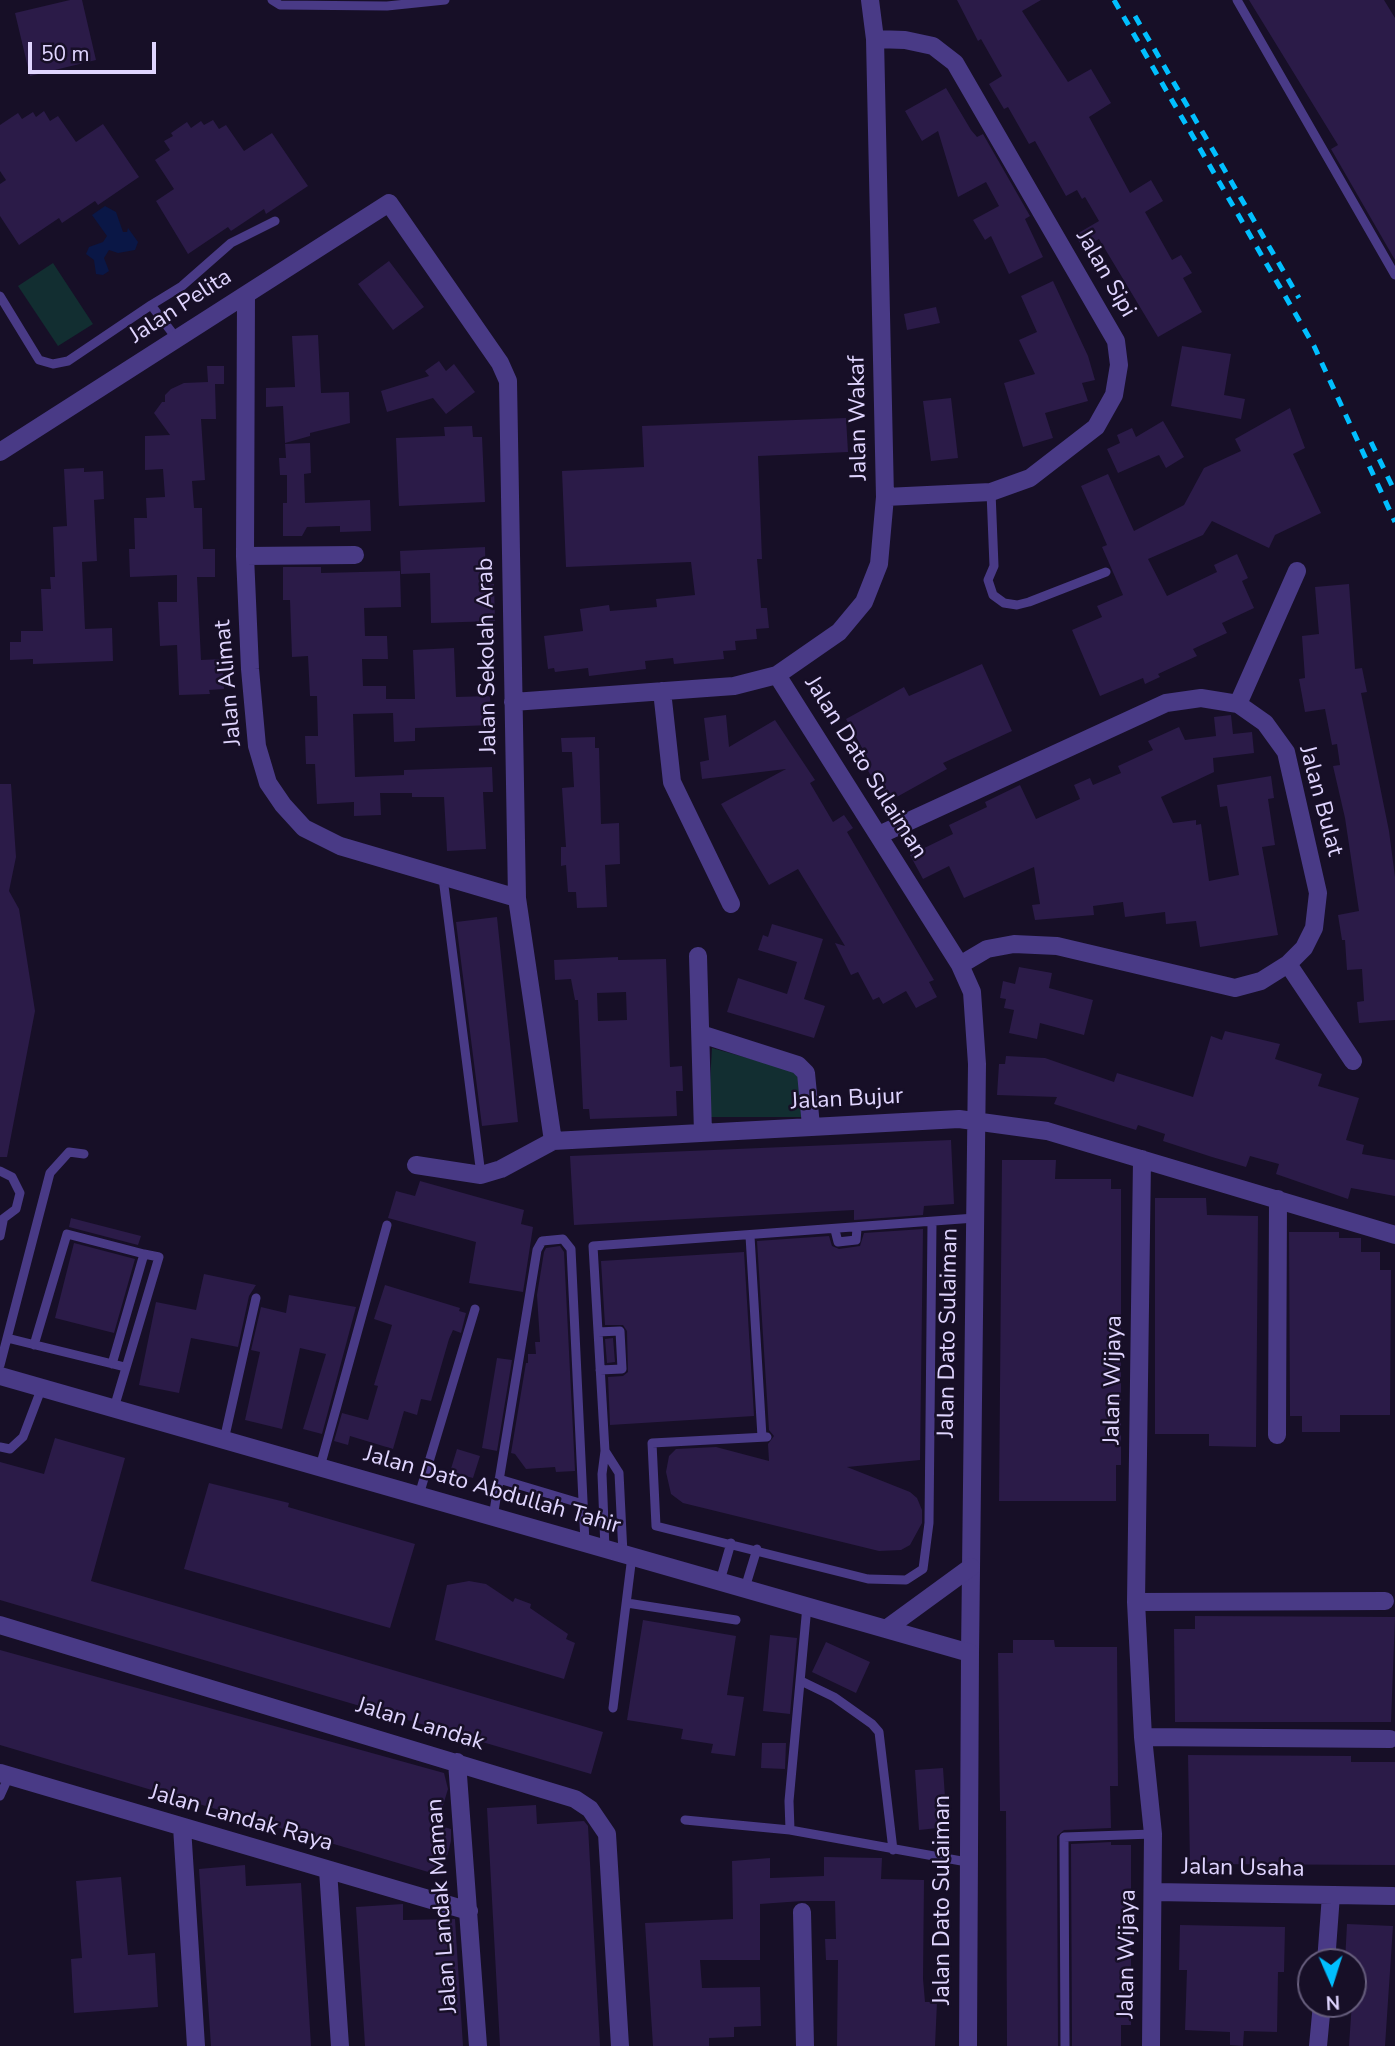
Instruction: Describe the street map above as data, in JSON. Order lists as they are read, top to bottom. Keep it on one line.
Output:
{"streets":{"street":["Jalan Sipi","Jalan Pelita","Jalan Wakaf","Jalan Sekolah Arab","Jalan Alimat","Jalan Dato Sulaiman","Jalan Bulat","Jalan Bujur","Jalan Wijaya","Jalan Dato Abdullah Tahir","Jalan Landak","Jalan Landak Raya","Jalan Usaha","Jalan Landak Maman"]},"crossings":[["Jalan Sipi","Jalan Wakaf"],["Jalan Pelita","Jalan Sekolah Arab"],["Jalan Pelita","Jalan Alimat"],["Jalan Wakaf","Jalan Sekolah Arab"],["Jalan Wakaf","Jalan Dato Sulaiman"],["Jalan Sekolah Arab","Jalan Alimat"],["Jalan Sekolah Arab","Jalan Bujur"],["Jalan Dato Sulaiman","Jalan Bulat"],["Jalan Dato Sulaiman","Jalan Bujur"],["Jalan Dato Sulaiman","Jalan Dato Abdullah Tahir"],["Jalan Bujur","Jalan Wijaya"],["Jalan Wijaya","Jalan Usaha"],["Jalan Landak","Jalan Landak Maman"],["Jalan Landak Raya","Jalan Landak Maman"]],"scale_bar":"50 m","north":"bottom"}
